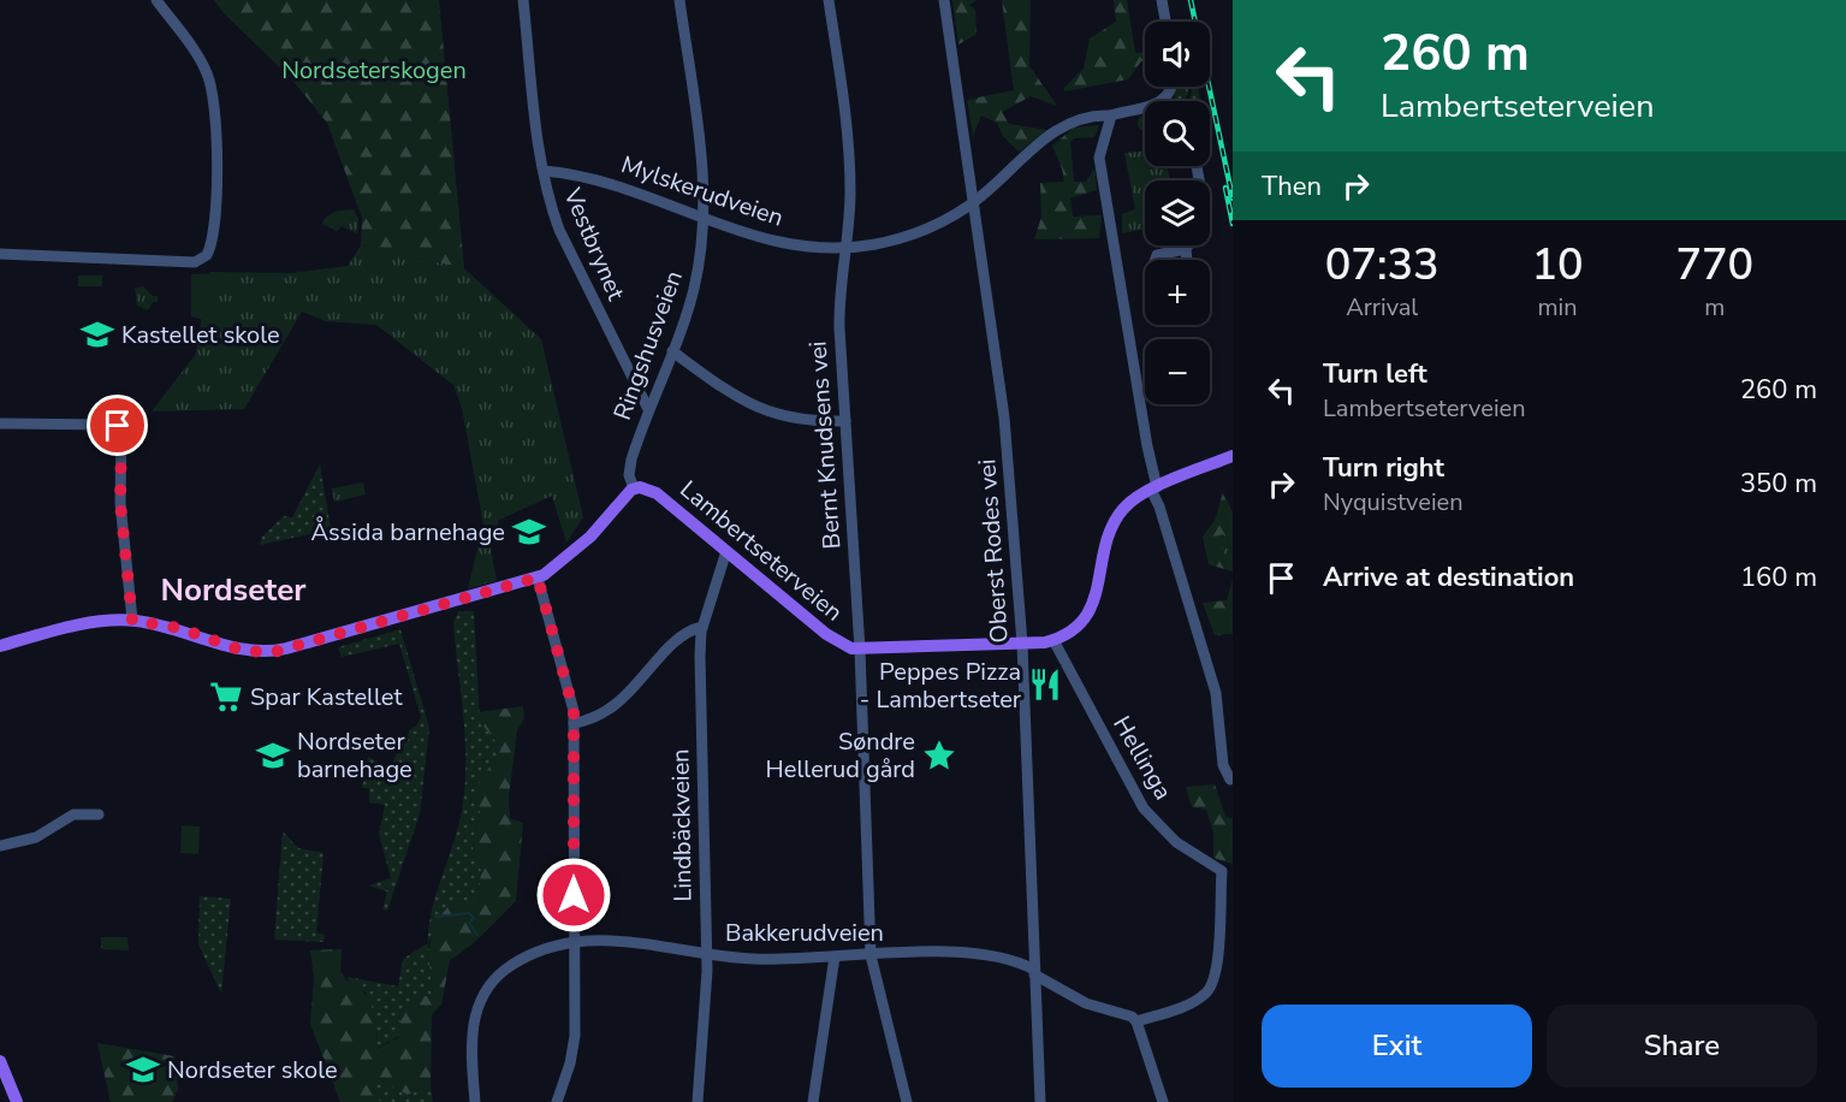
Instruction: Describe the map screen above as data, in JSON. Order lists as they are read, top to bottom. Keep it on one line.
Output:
{"streets":{"main road":["Lambertseterveien"],"street":["Mylskerudveien","Vestbrynet","Ringshusveien","Bernt Knudsens vei","Oberst Rodes vei","Hellinga","Lindbäckveien","Bakkerudveien"]},"crossings":[["Mylskerudveien","Vestbrynet"],["Mylskerudveien","Ringshusveien"],["Mylskerudveien","Bernt Knudsens vei"],["Mylskerudveien","Oberst Rodes vei"],["Vestbrynet","Ringshusveien"],["Ringshusveien","Lambertseterveien"],["Bernt Knudsens vei","Lambertseterveien"],["Bernt Knudsens vei","Bakkerudveien"],["Lambertseterveien","Oberst Rodes vei"],["Lambertseterveien","Hellinga"],["Lambertseterveien","Lindbäckveien"],["Oberst Rodes vei","Bakkerudveien"],["Hellinga","Bakkerudveien"],["Lindbäckveien","Bakkerudveien"]],"districts":["Nordseter"],"parks":["Nordseterskogen"],"places":{"school or university":["Kastellet skole","Åssida barnehage","Nordseter barnehage","Nordseter skole"],"restaurant":["Peppes Pizza - Lambertseter"],"supermarket":["Spar Kastellet"],"place":["Søndre Hellerud gård"]},"page":{"turn":["260 m","Lambertseterveien"],"map_buttons":["+","−"],"then":"Then","eta":["07:33","Arrival","10","min","770","m"],"list":[{"name":"Turn left","note":"Lambertseterveien","value":"260 m"},{"name":"Turn right","note":"Nyquistveien","value":"350 m"},{"name":"Arrive at destination","value":"160 m"}],"buttons":["Exit","Share"]}}
